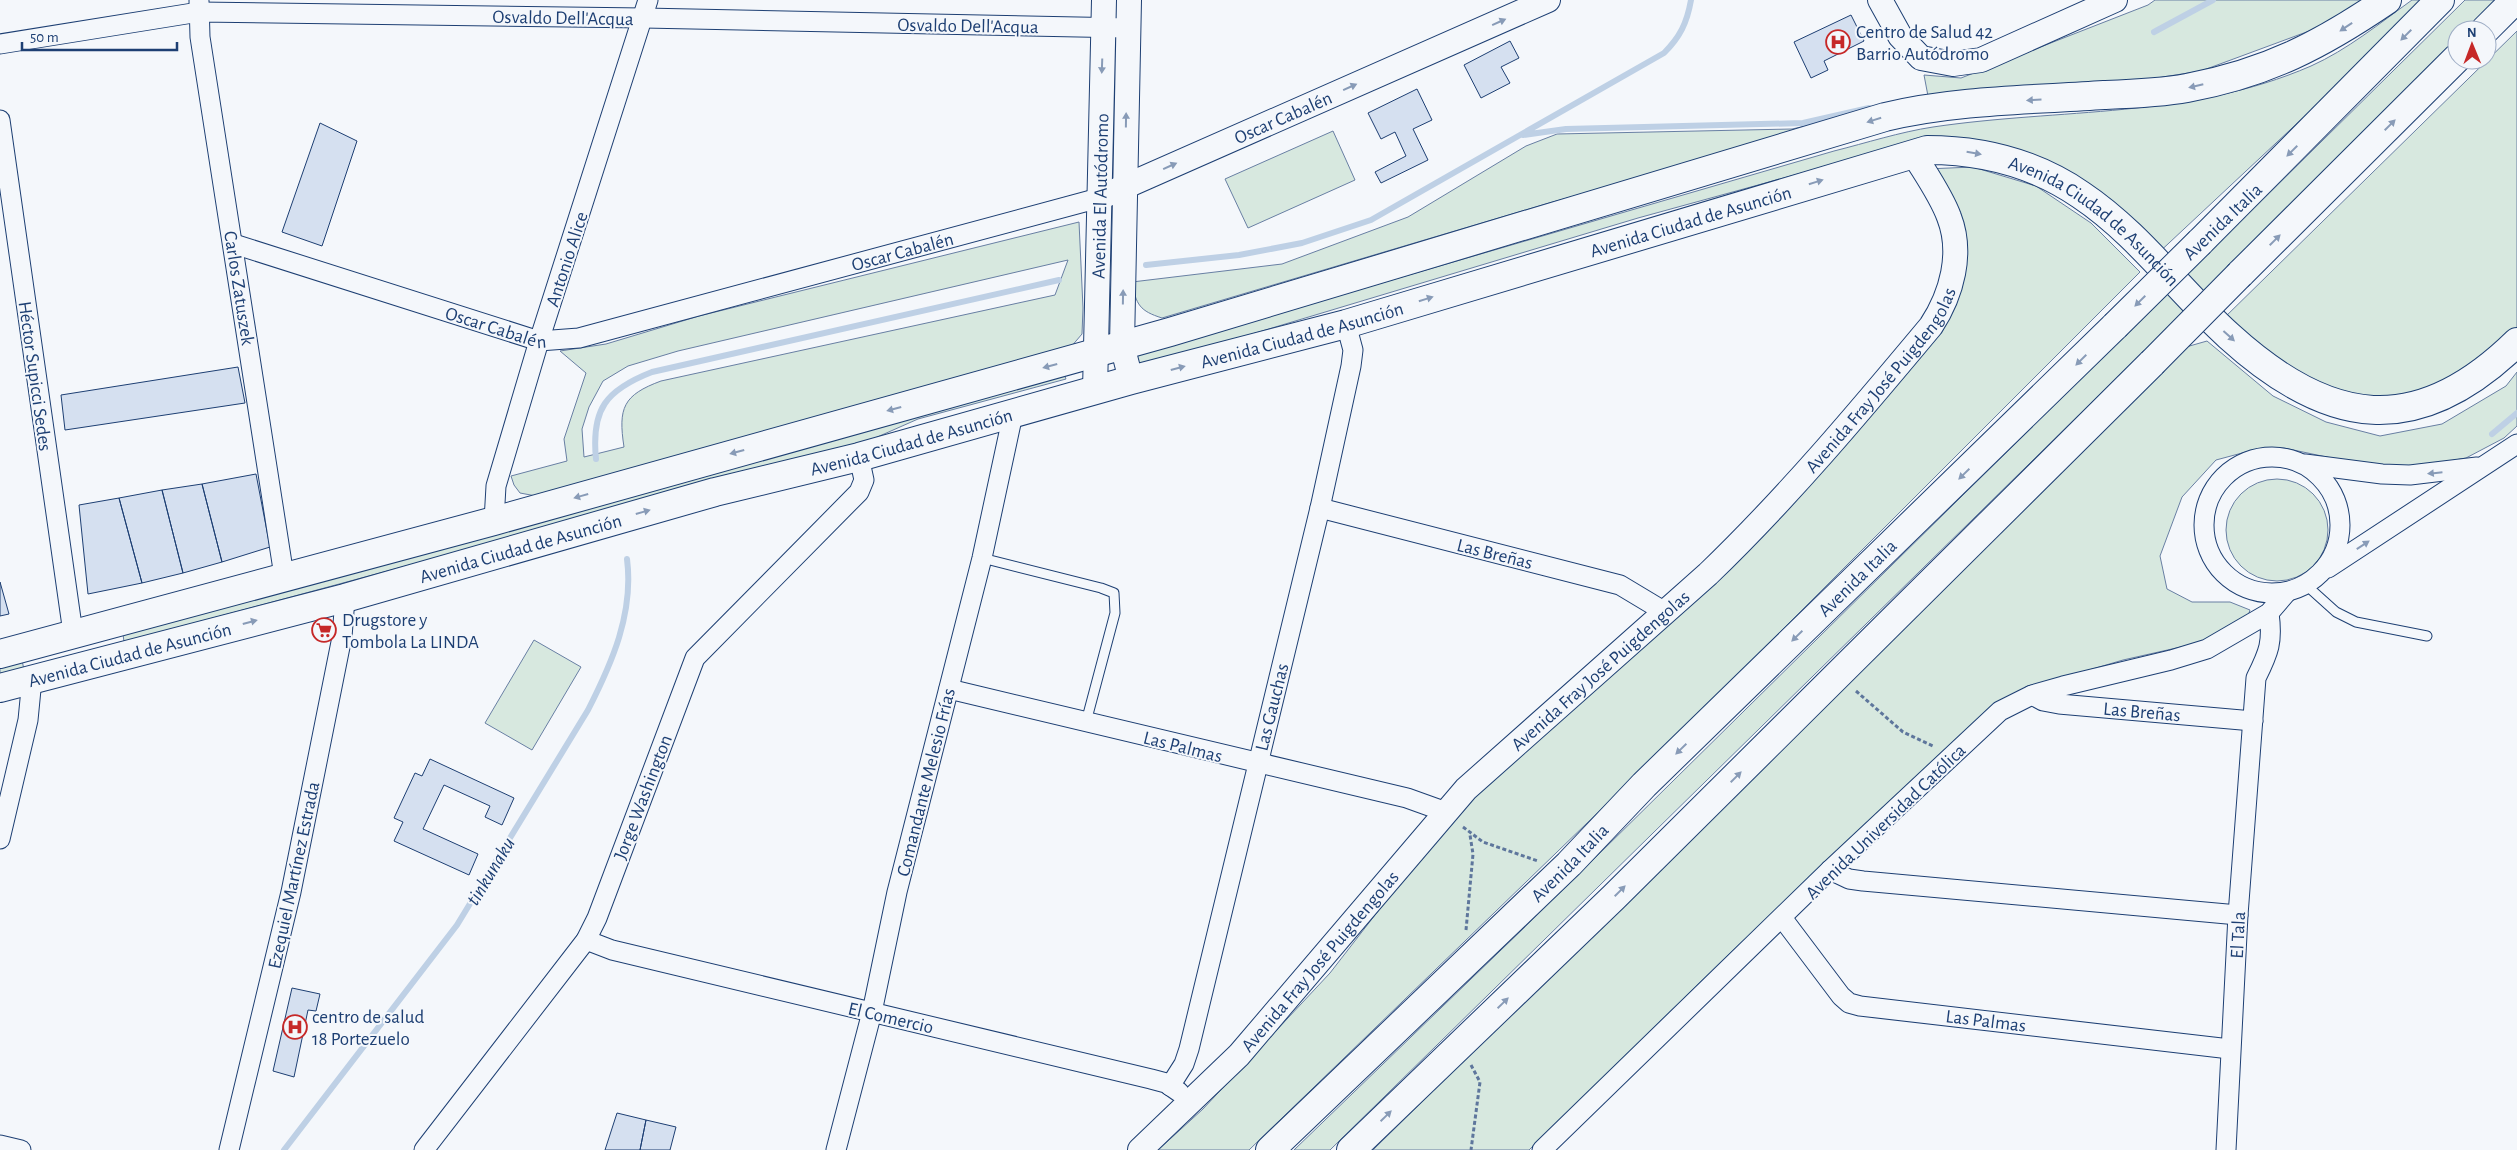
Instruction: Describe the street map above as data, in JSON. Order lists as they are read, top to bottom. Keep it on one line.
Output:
{"streets":{"main road":["Avenida Ciudad de Asunción","Avenida Italia"],"street":["Osvaldo Dell'Acqua","Oscar Cabalén","Avenida El Autódromo","Antonio Alice","Carlos Zatuszek","Héctor Supicci Sedes","Avenida Fray José Puigdengolas","Las Breñas","Las Gauchas","Las Palmas","Comandante Melesio Frías","Jorge Washington","Avenida Universidad Católica","Ezequiel Martínez Estrada","El Tala","El Comercio"]},"crossings":[["Osvaldo Dell'Acqua","Avenida El Autódromo"],["Osvaldo Dell'Acqua","Antonio Alice"],["Osvaldo Dell'Acqua","Carlos Zatuszek"],["Oscar Cabalén","Avenida El Autódromo"],["Oscar Cabalén","Antonio Alice"],["Oscar Cabalén","Carlos Zatuszek"],["Avenida El Autódromo","Avenida Ciudad de Asunción"],["Avenida Ciudad de Asunción","Antonio Alice"],["Avenida Ciudad de Asunción","Carlos Zatuszek"],["Avenida Ciudad de Asunción","Héctor Supicci Sedes"],["Avenida Ciudad de Asunción","Avenida Fray José Puigdengolas"],["Avenida Ciudad de Asunción","Las Gauchas"],["Avenida Ciudad de Asunción","Comandante Melesio Frías"],["Avenida Ciudad de Asunción","Jorge Washington"],["Avenida Ciudad de Asunción","Ezequiel Martínez Estrada"],["Avenida Fray José Puigdengolas","Las Breñas"],["Avenida Fray José Puigdengolas","Las Palmas"],["Avenida Fray José Puigdengolas","El Comercio"],["Las Breñas","Las Gauchas"],["Las Breñas","Avenida Universidad Católica"],["Las Breñas","El Tala"],["Las Gauchas","Las Palmas"],["Las Gauchas","El Comercio"],["Las Palmas","Comandante Melesio Frías"],["Las Palmas","Avenida Universidad Católica"],["Las Palmas","El Tala"],["Comandante Melesio Frías","El Comercio"],["Jorge Washington","El Comercio"],["Avenida Universidad Católica","El Tala"]],"water":["tinkunaku"],"places":{"hospital":["Centro de Salud 42 Barrio Autódromo","centro de salud 18 Portezuelo"],"supermarket":["Drugstore y Tombola La LINDA"]},"scale_bar":"50 m","north":"top"}
